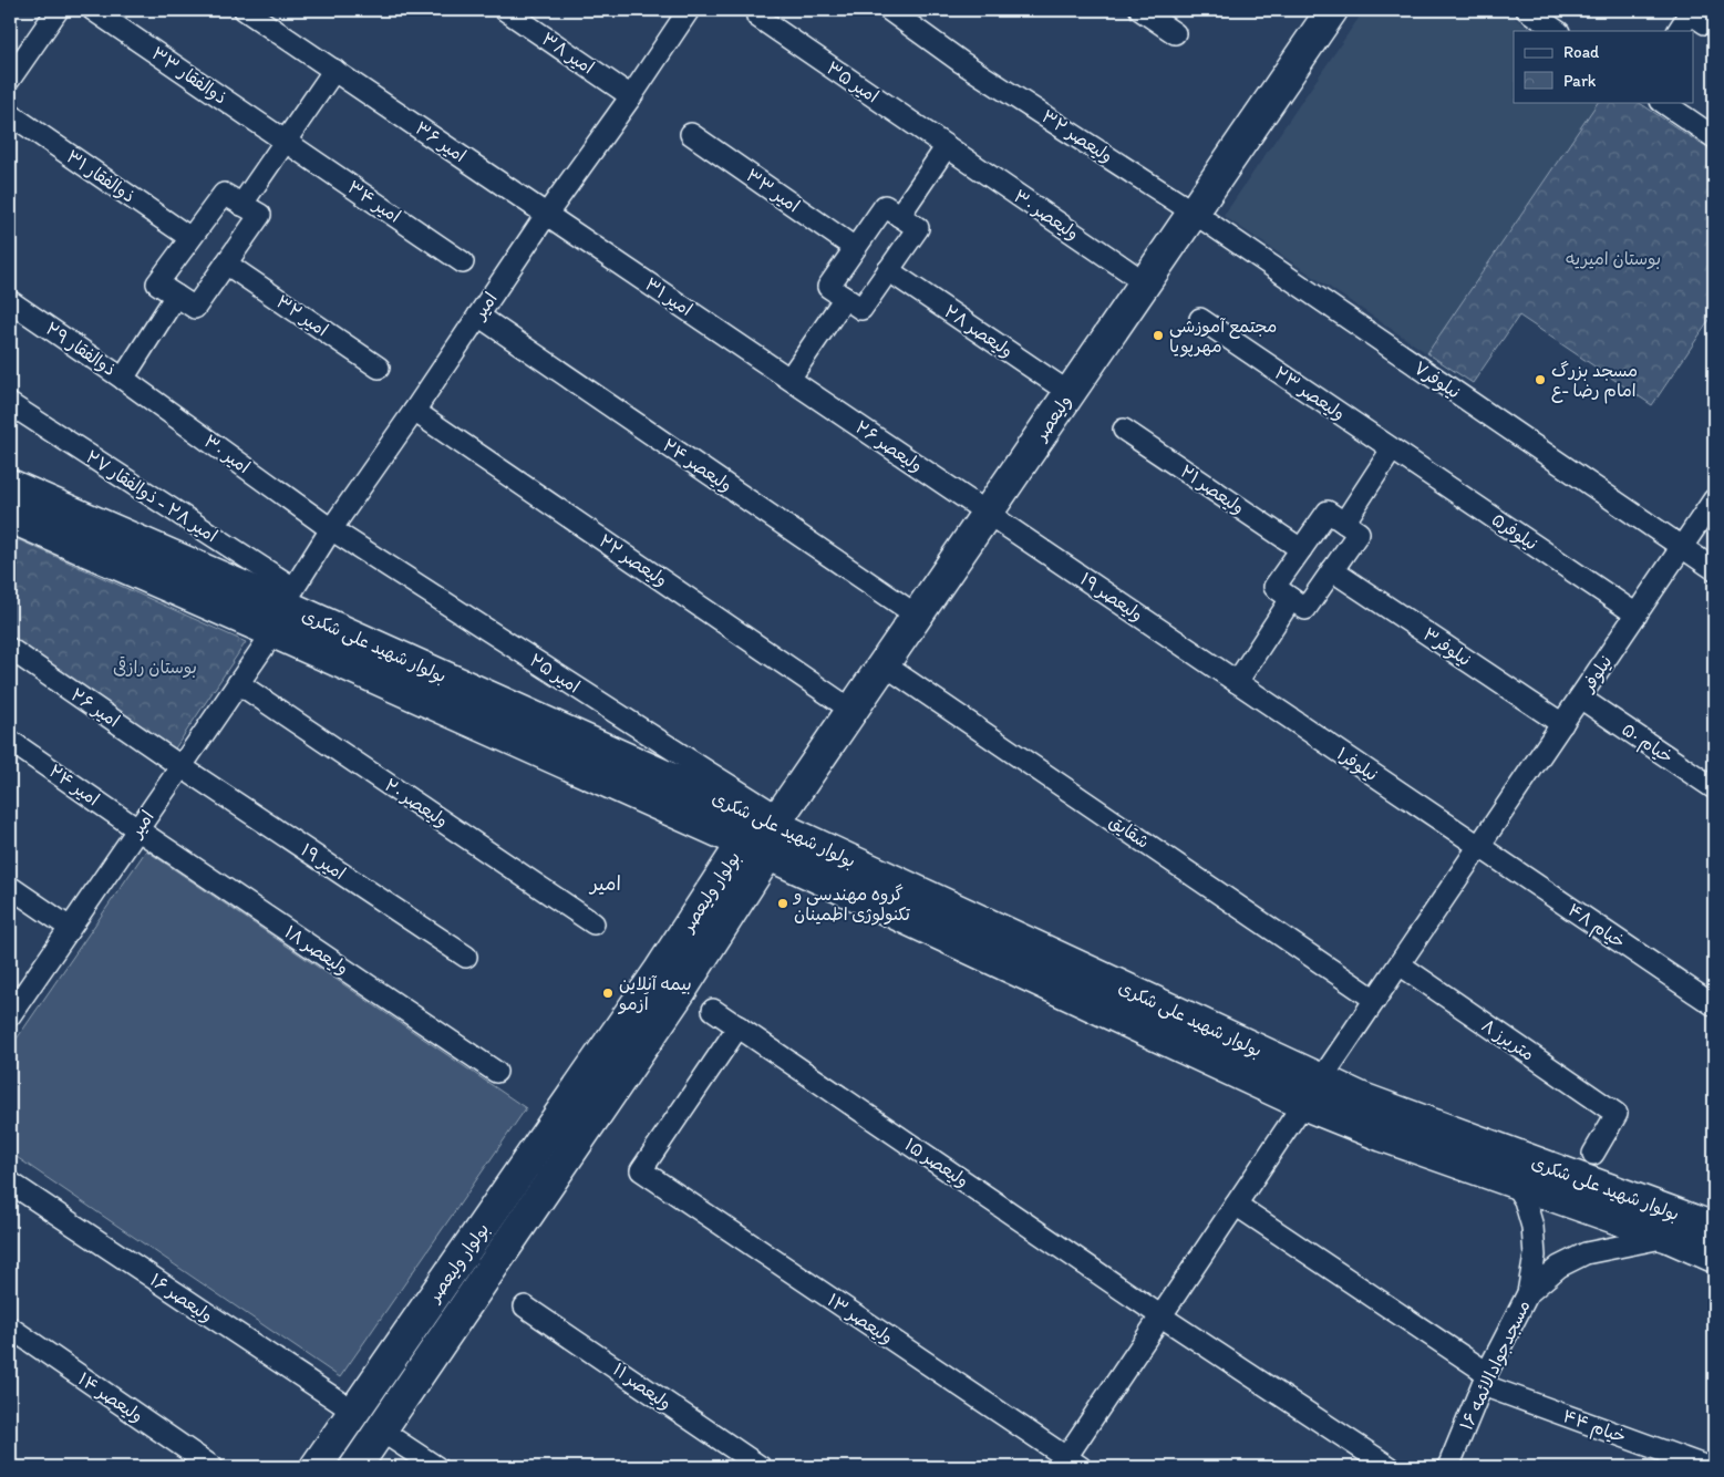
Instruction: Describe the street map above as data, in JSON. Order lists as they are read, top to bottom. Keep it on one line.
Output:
{"streets":{"main road":["ولیعصر","بولوار شهید علی شکری","بولوار ولیعصر"],"street":["امیر ۳۸","ذوالفقار ۳۳","امیر ۳۵","ولیعصر ۳۲","امیر ۳۶","ذوالفقار ۳۱","امیر ۳۳","امیر ۳۴","ولیعصر ۳۰","امیر ۳۱","امیر","امیر ۳۲","ولیعصر ۲۸","ذوالفقار ۲۹","نیلوفر۷","ولیعصر ۲۳","ولیعصر ۲۶","امیر ۳۰","ولیعصر ۲۴","ولیعصر ۲۱","امیر ۲۸ - ذوالفقار ۲۷","نیلوفر۵","ولیعصر ۲۲","ولیعصر ۱۹","نیلوفر۳","امیر ۲۵","نیلوفر","امیر ۲۶","خیام ۵۰","نیلوفر۱","امیر ۲۴","ولیعصر ۲۰","شقایق","امیر ۱۹","خیام ۴۸","ولیعصر ۱۸","۸ متریرز","ولیعصر ۱۵","ولیعصر ۱۶","ولیعصر ۱۳","مسجدجوادالائمه ۱۶","ولیعصر ۱۱","ولیعصر ۱۴","خیام ۴۴"]},"crossings":[["امیر ۳۸","امیر"],["ذوالفقار ۳۳","امیر ۳۴"],["امیر ۳۵","ولیعصر ۳۰"],["ولیعصر ۳۲","نیلوفر۷"],["ولیعصر ۳۲","ولیعصر"],["امیر ۳۶","امیر ۳۱"],["امیر ۳۶","امیر"],["ولیعصر ۳۰","ولیعصر"],["امیر ۳۱","امیر"],["امیر ۳۱","ولیعصر ۲۶"],["امیر","امیر ۳۰"],["امیر","ولیعصر ۲۴"],["امیر","امیر ۲۸ - ذوالفقار ۲۷"],["امیر","ولیعصر ۲۲"],["امیر","بولوار شهید علی شکری"],["امیر","امیر ۲۵"],["امیر","امیر ۲۶"],["امیر","امیر ۲۴"],["امیر","ولیعصر ۲۰"],["امیر","امیر ۱۹"],["امیر","ولیعصر ۱۸"],["ولیعصر ۲۸","ولیعصر"],["ذوالفقار ۲۹","امیر ۳۰"],["نیلوفر۷","ولیعصر"],["نیلوفر۷","نیلوفر"],["ولیعصر ۲۳","نیلوفر۵"],["ولیعصر","ولیعصر ۲۶"],["ولیعصر","ولیعصر ۲۴"],["ولیعصر","ولیعصر ۲۲"],["ولیعصر","ولیعصر ۱۹"],["ولیعصر","بولوار شهید علی شکری"],["ولیعصر","امیر ۲۵"],["ولیعصر","شقایق"],["ولیعصر","بولوار ولیعصر"],["ولیعصر ۲۶","ولیعصر ۱۹"],["امیر ۳۰","امیر ۲۵"],["امیر ۲۸ - ذوالفقار ۲۷","بولوار شهید علی شکری"],["نیلوفر۵","نیلوفر"],["ولیعصر ۱۹","نیلوفر۱"],["بولوار شهید علی شکری","امیر ۲۵"],["بولوار شهید علی شکری","نیلوفر"],["بولوار شهید علی شکری","بولوار ولیعصر"],["نیلوفر۳","نیلوفر"],["امیر ۲۵","بولوار ولیعصر"],["نیلوفر","خیام ۵۰"],["نیلوفر","نیلوفر۱"],["نیلوفر","شقایق"],["نیلوفر","خیام ۴۸"],["نیلوفر","۸ متریرز"],["امیر ۲۶","امیر ۱۹"],["نیلوفر۱","خیام ۴۸"],["امیر ۲۴","ولیعصر ۱۸"],["بولوار ولیعصر","ولیعصر ۱۶"],["ولیعصر ۱۵","ولیعصر ۱۳"],["مسجدجوادالائمه ۱۶","خیام ۴۴"]],"districts":["امیر"],"parks":["بوستان امیریه","بوستان رازقی"],"places":["مجتمع آموزشی مهرپویا","مسجد بزرگ امام رضا -ع","گروه مهندسی و تکنولوژی اطمینان","بیمه آنلاین اَزمو"],"legend":["Road","Park"]}
